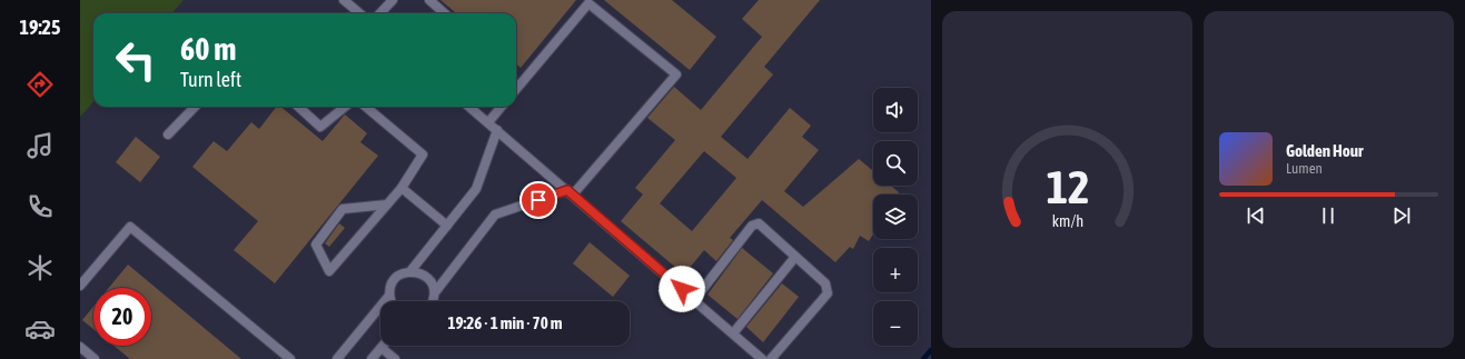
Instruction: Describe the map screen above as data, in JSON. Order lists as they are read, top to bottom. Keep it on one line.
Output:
{"page":{"tabs":"19:25","turn":["60 m","Turn left"],"map_buttons":["+","−"],"song":["Golden Hour","Lumen"],"limit":"20","trip":"19:26 · 1 min · 70 m","gauge":["12","km/h"]}}
